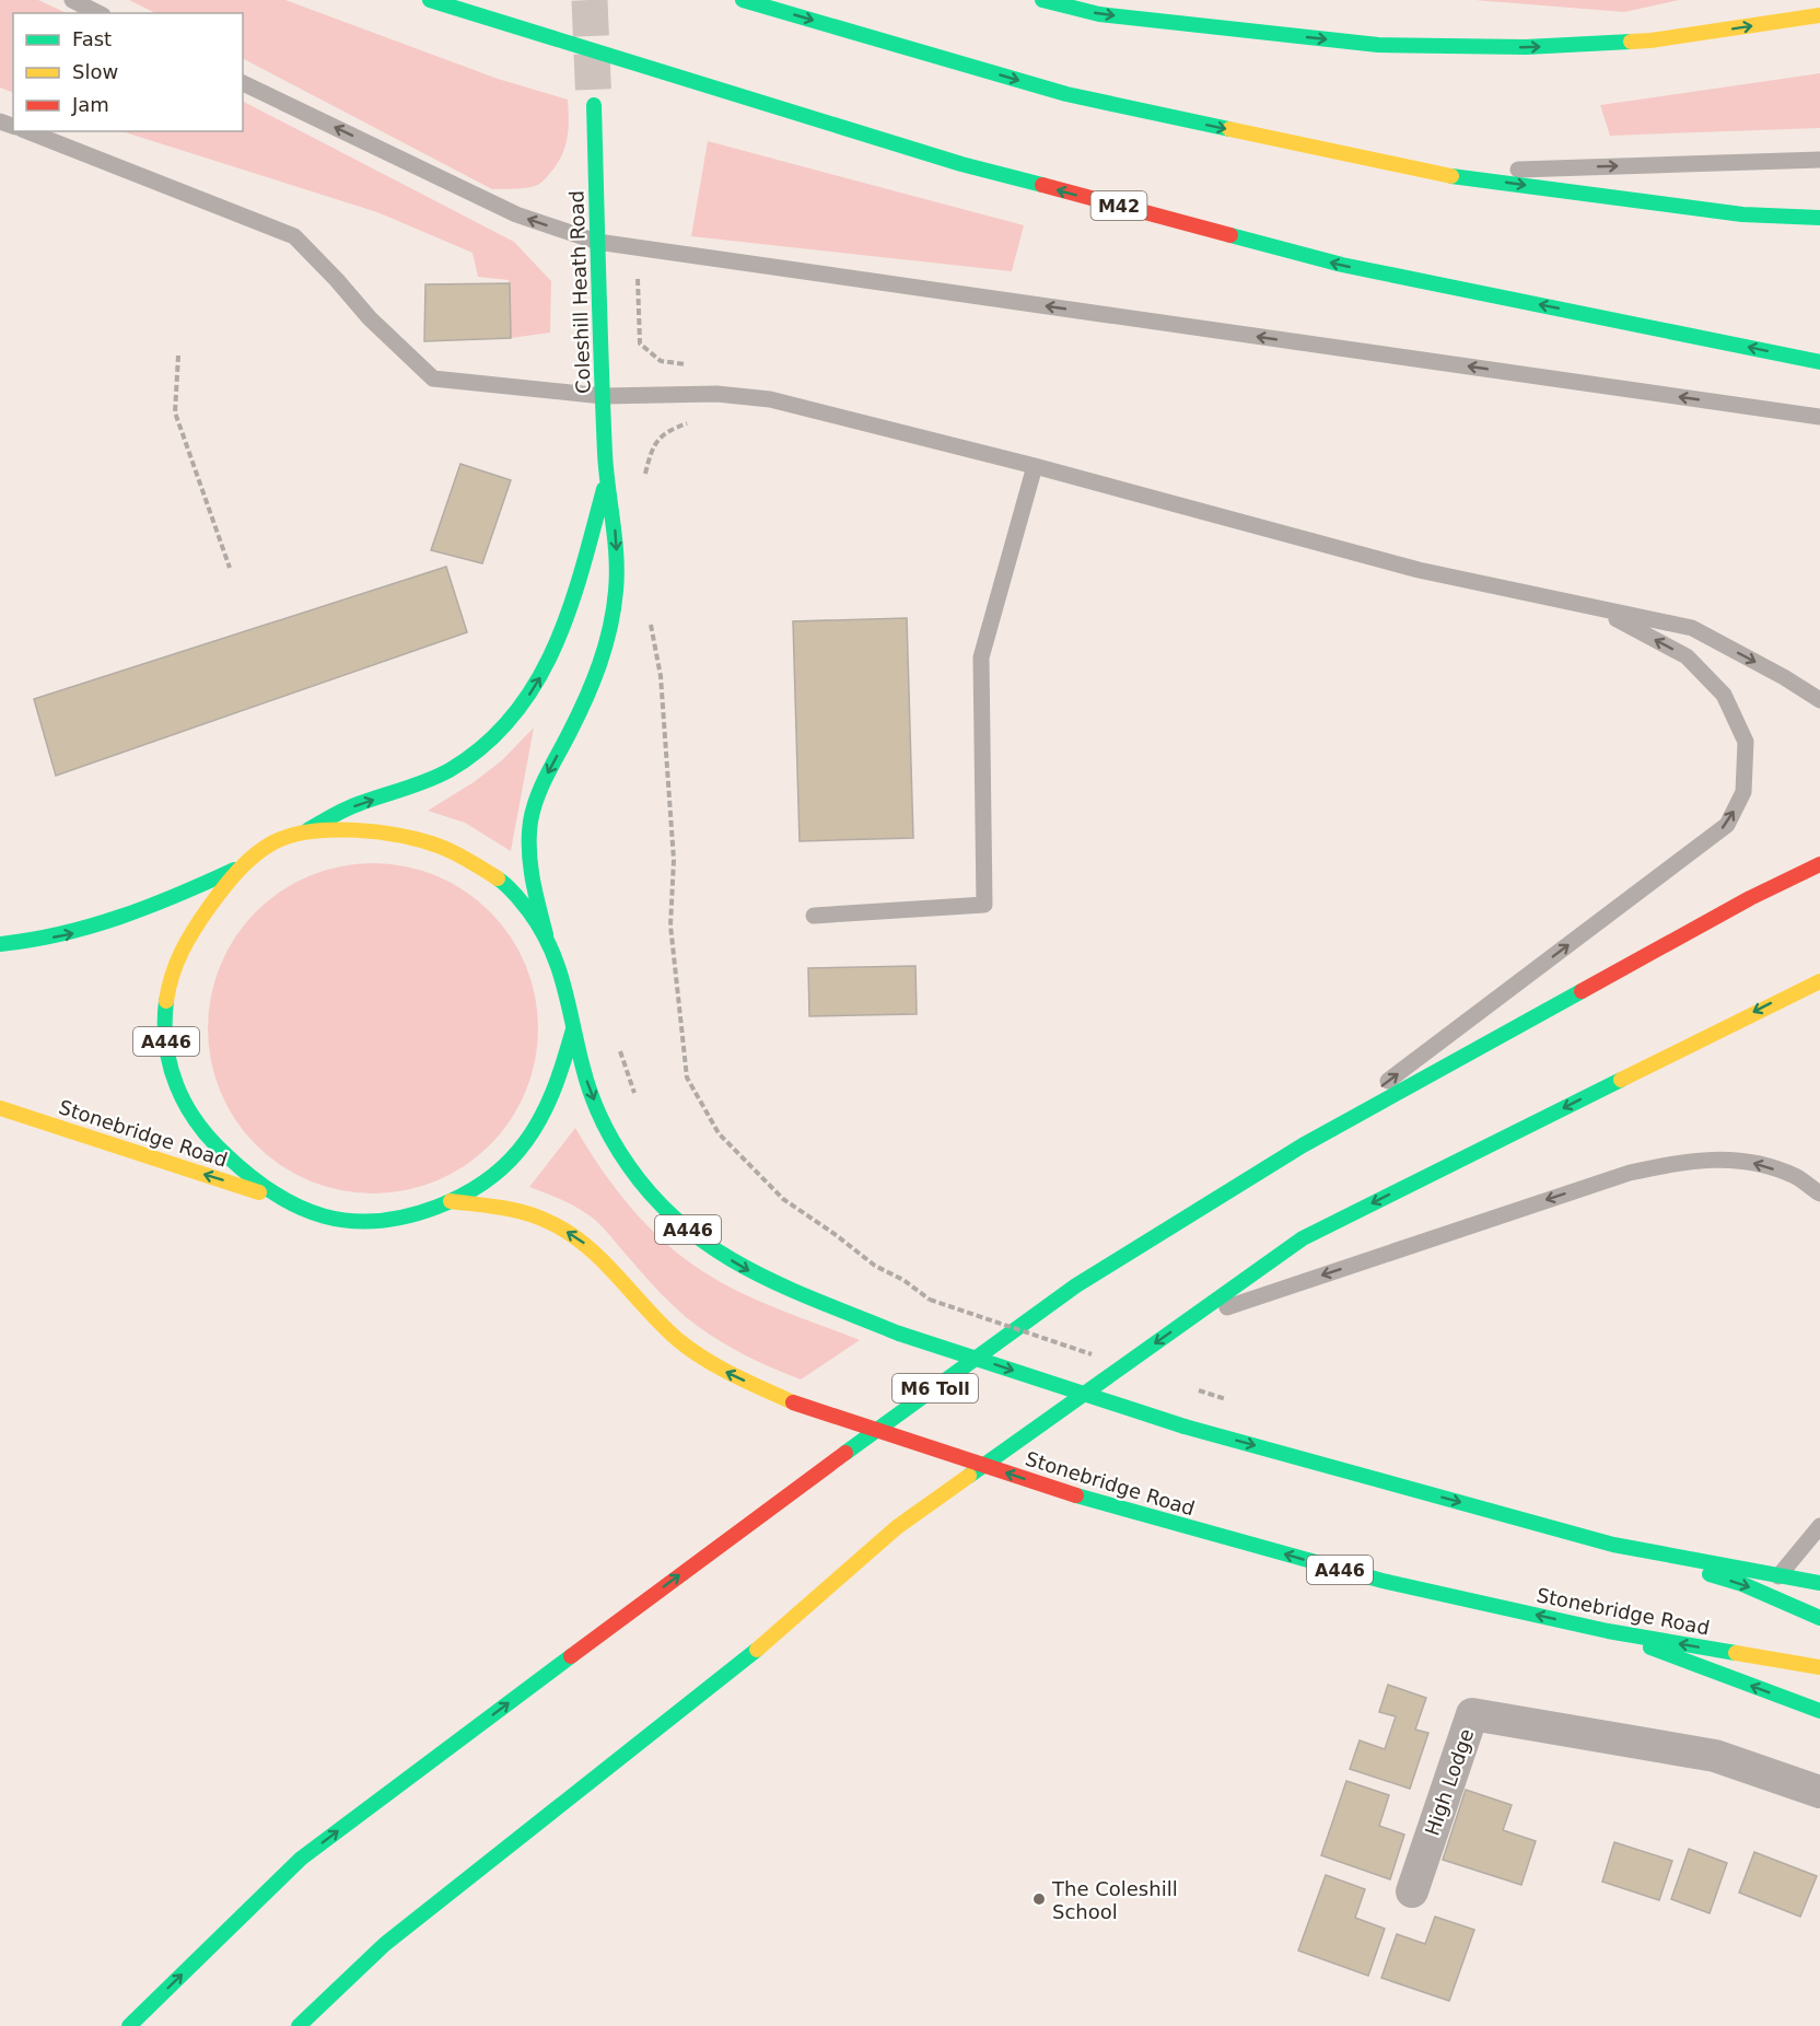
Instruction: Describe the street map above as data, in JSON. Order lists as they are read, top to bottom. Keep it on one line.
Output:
{"streets":{"main road":["M42","Coleshill Heath Road","A446","Stonebridge Road","M6 Toll"],"street":["High Lodge"]},"crossings":[["Coleshill Heath Road","A446"],["A446","Stonebridge Road"]],"places":["The Coleshill School"],"legend":["Fast","Slow","Jam"]}
